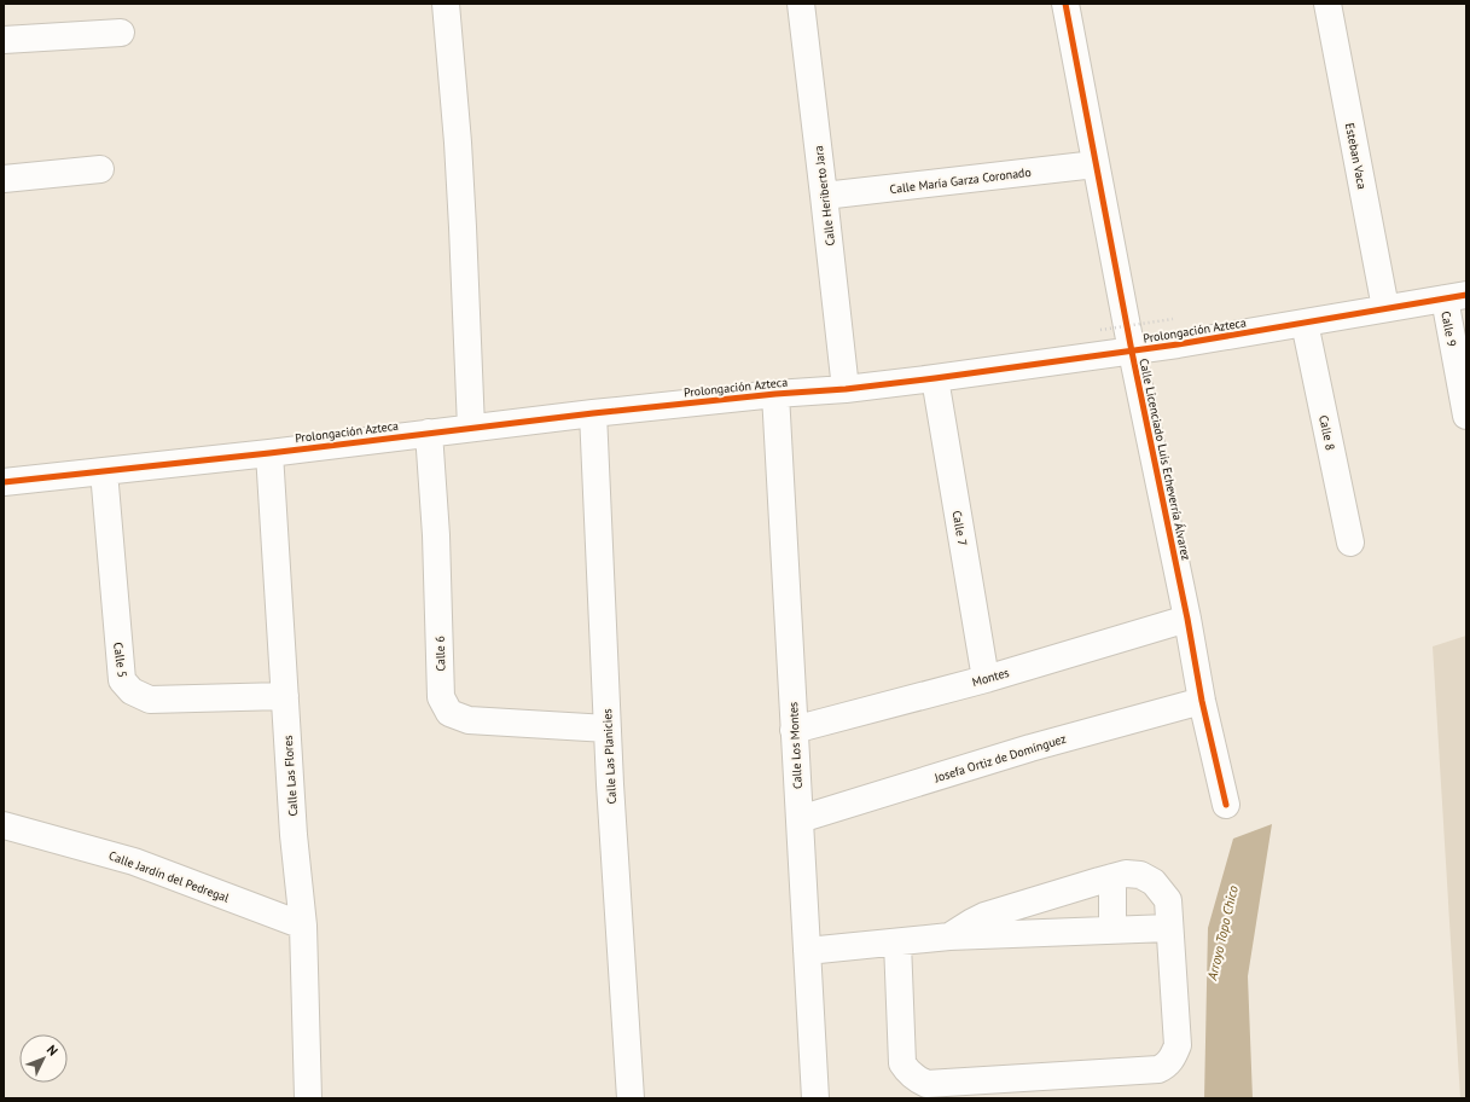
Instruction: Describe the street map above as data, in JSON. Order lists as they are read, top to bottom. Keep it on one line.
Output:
{"streets":{"street":["Esteban Vaca","Calle María Garza Coronado","Calle Heriberto Jara","Calle 9","Prolongación Azteca","Calle 8","Calle Licenciado Luis Echeverría Álvarez","Calle 7","Calle 6","Calle 5","Montes","Calle Los Montes","Calle Las Planicies","Josefa Ortiz de Domínguez","Calle Las Flores","Calle Jardín del Pedregal"]},"crossings":[["Esteban Vaca","Prolongación Azteca"],["Calle María Garza Coronado","Calle Heriberto Jara"],["Calle María Garza Coronado","Calle Licenciado Luis Echeverría Álvarez"],["Calle Heriberto Jara","Prolongación Azteca"],["Calle 9","Prolongación Azteca"],["Prolongación Azteca","Calle 8"],["Prolongación Azteca","Calle Licenciado Luis Echeverría Álvarez"],["Prolongación Azteca","Calle 7"],["Prolongación Azteca","Calle 6"],["Prolongación Azteca","Calle 5"],["Prolongación Azteca","Calle Los Montes"],["Prolongación Azteca","Calle Las Planicies"],["Prolongación Azteca","Calle Las Flores"],["Calle Licenciado Luis Echeverría Álvarez","Montes"],["Calle Licenciado Luis Echeverría Álvarez","Josefa Ortiz de Domínguez"],["Calle 7","Montes"],["Calle 6","Calle Las Planicies"],["Calle 5","Calle Las Flores"],["Montes","Calle Los Montes"],["Calle Los Montes","Josefa Ortiz de Domínguez"],["Calle Las Flores","Calle Jardín del Pedregal"]],"water":["Arroyo Topo Chico"],"north":"top right"}
